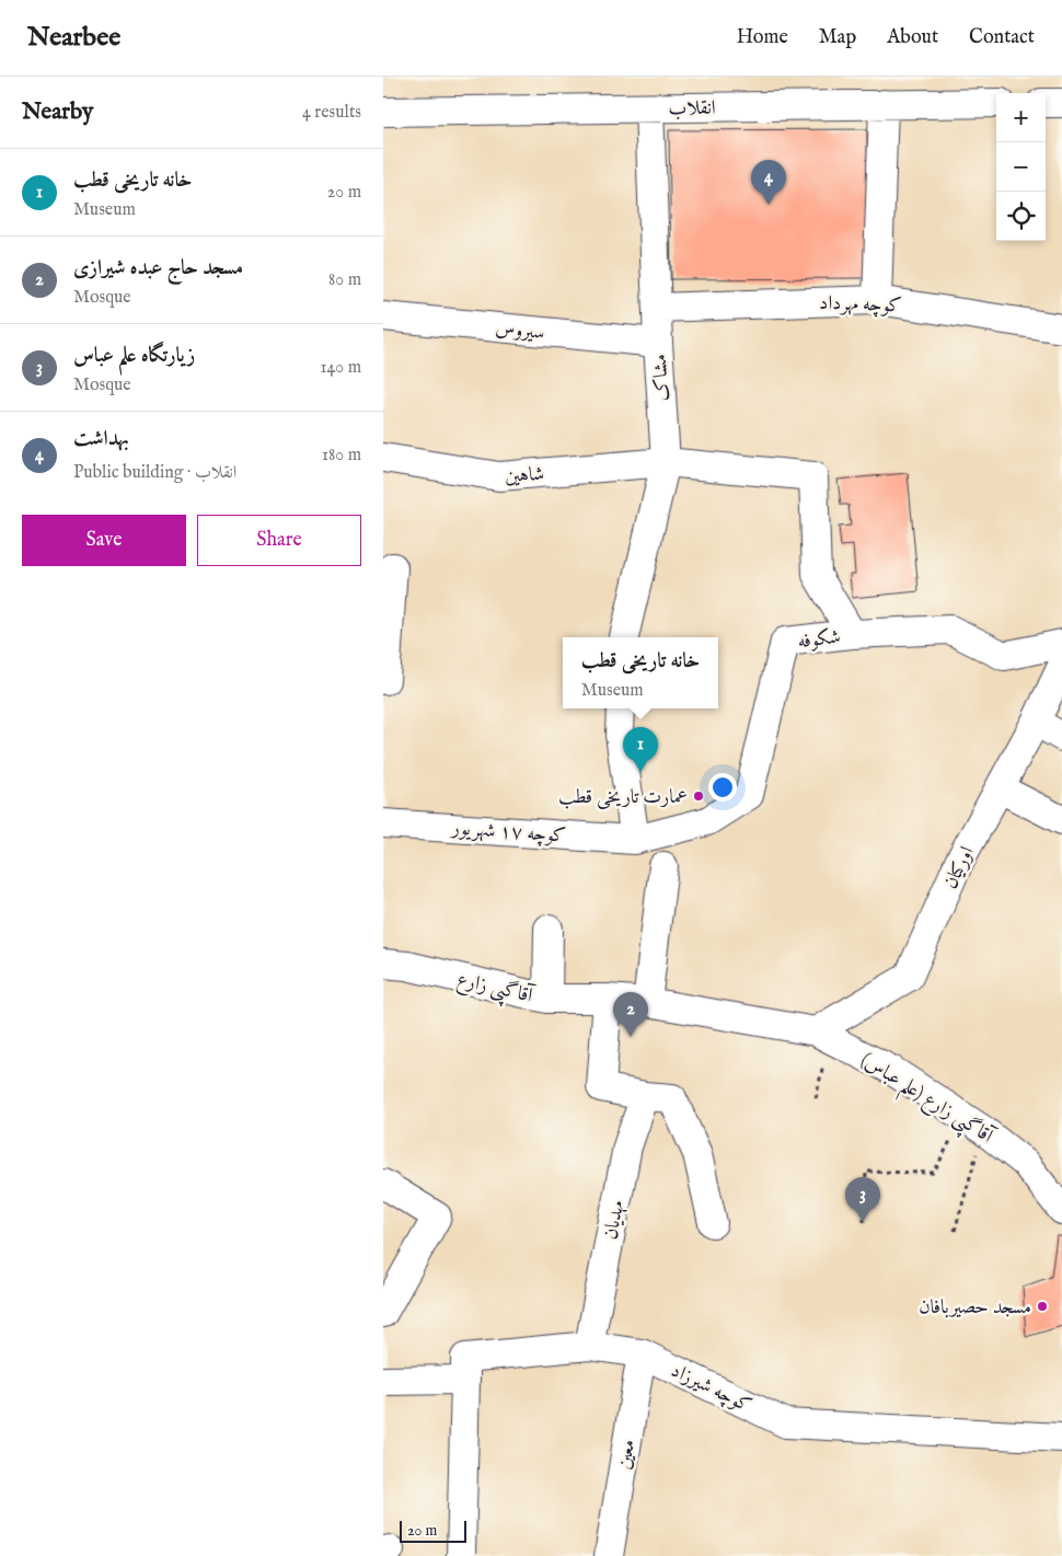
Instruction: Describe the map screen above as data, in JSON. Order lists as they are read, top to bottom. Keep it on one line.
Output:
{"streets":{"street":["انقلاب","کوچه مهرداد","سیروس","مشاک","شاهین","شکوفه","کوچه ۱۷ شهریور","اورکیان","آقاگپی زارع","آقاگپی زارع (علم عباس)","مهدیان","کوچه شیرزاد","معین"]},"crossings":[["انقلاب","مشاک"],["کوچه مهرداد","مشاک"],["سیروس","مشاک"],["مشاک","شاهین"],["شاهین","شکوفه"],["شکوفه","کوچه ۱۷ شهریور"],["اورکیان","آقاگپی زارع (علم عباس)"],["آقاگپی زارع","آقاگپی زارع (علم عباس)"],["مهدیان","کوچه شیرزاد"],["کوچه شیرزاد","معین"]],"places":["عمارت تاریخی قطب","مسجد حصیربافان"],"scale_bar":"20 m","page":{"header":"Nearbee","nav":["Home","Map","About","Contact"],"heading":["Nearby","4 results"],"map_buttons":["+","−"],"list":[{"mark":"1","name":"خانه تاریخی قطب","note":"Museum","value":"20 m"},{"mark":"2","name":"مسجد حاج عبده شیرازی","note":"Mosque","value":"80 m"},{"mark":"3","name":"زيارتگاه علم عباس","note":"Mosque","value":"140 m"},{"mark":"4","name":"بهداشت","note":"Public building · انقلاب","value":"180 m"}],"pins":["4","1","2","3"],"buttons":["Save","Share"],"popup":["خانه تاریخی قطب","Museum"],"scale":"20 m"}}
